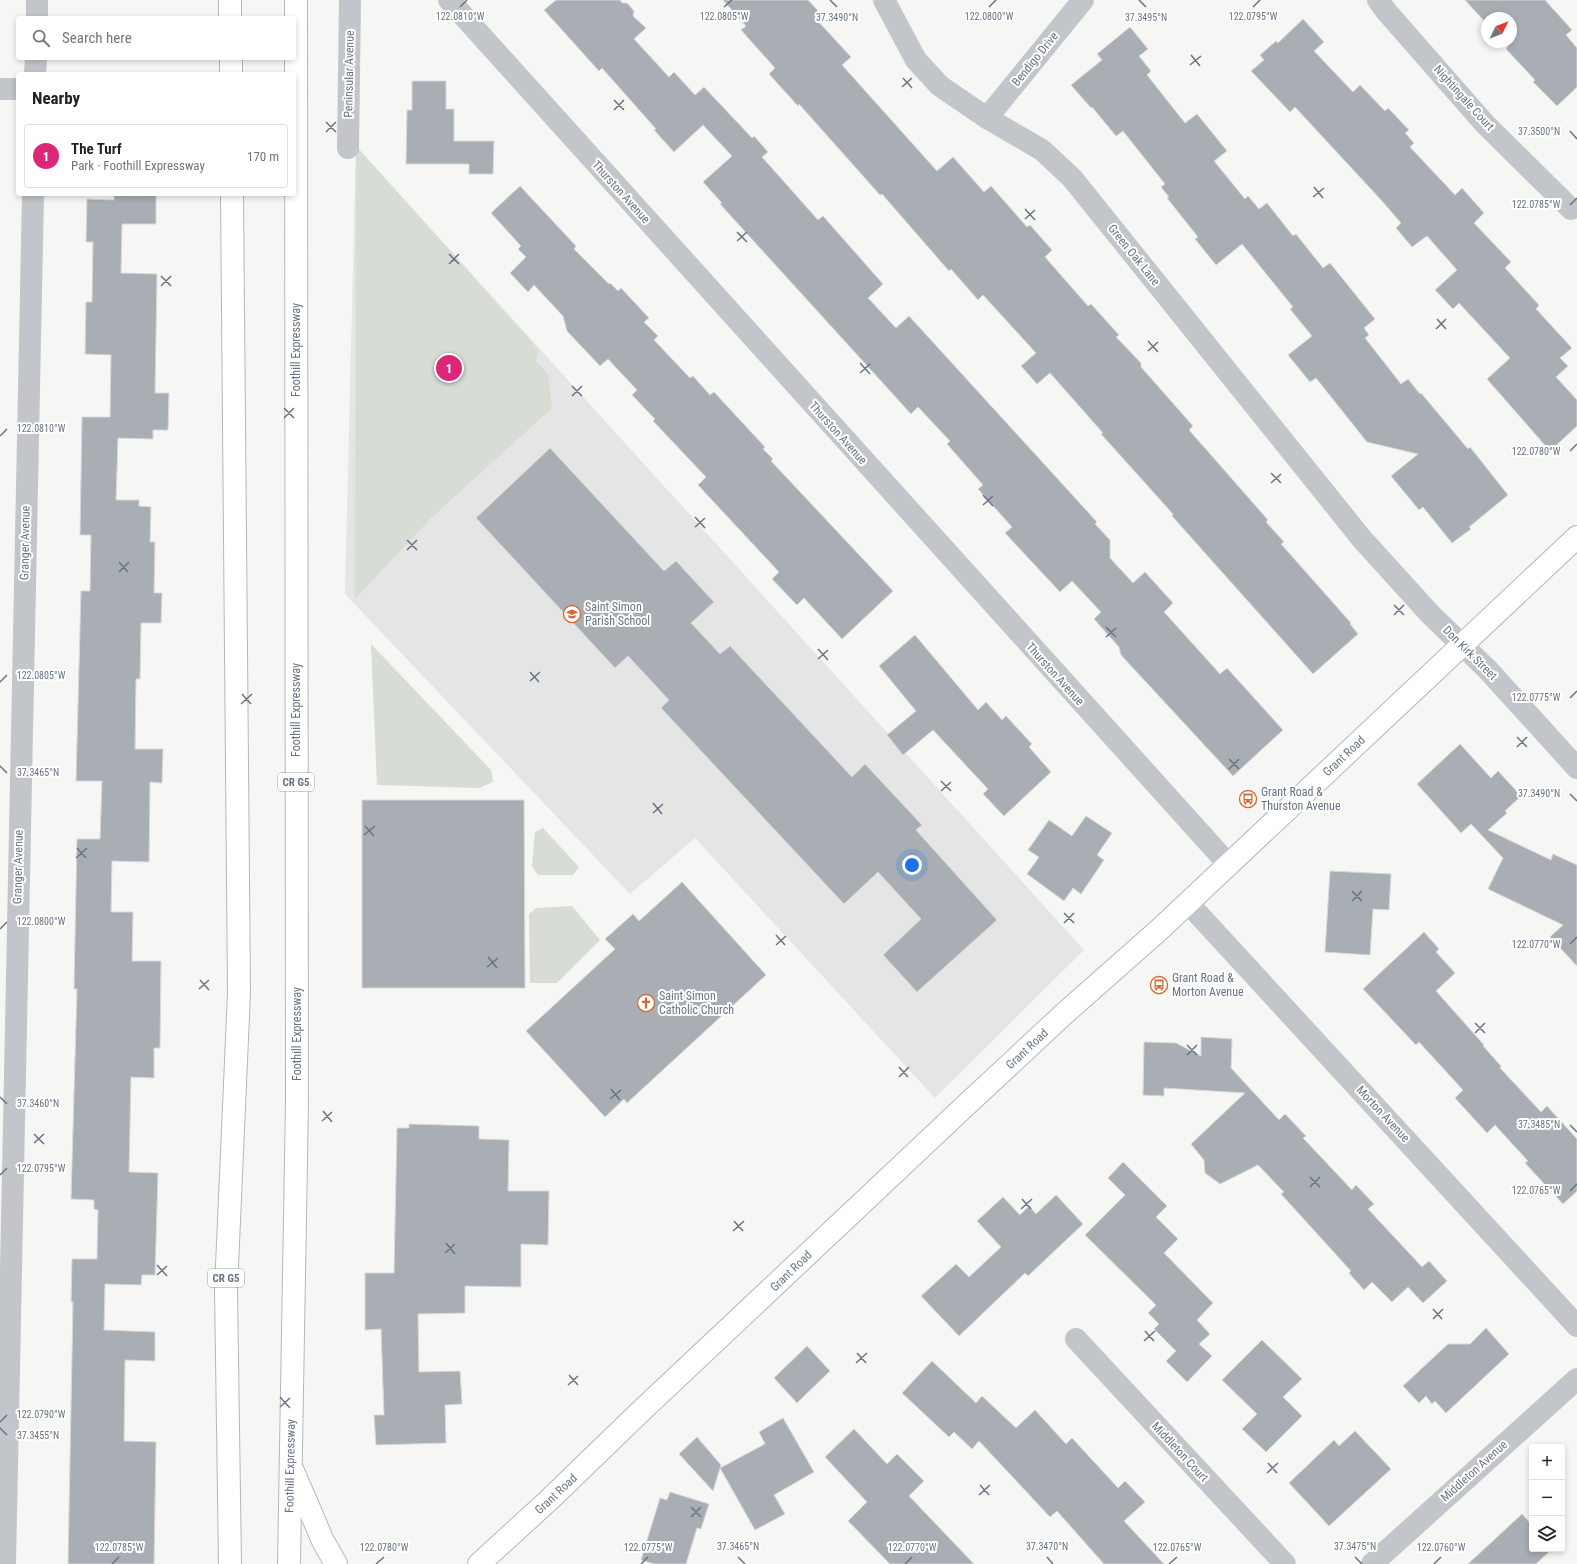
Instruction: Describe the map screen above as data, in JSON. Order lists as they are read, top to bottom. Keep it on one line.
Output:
{"streets":{"main road":["Foothill Expressway","Grant Road","CR G5"],"street":["Bendigo Drive","Peninsular Avenue","Nightingale Court","Thurston Avenue","Green Oak Lane","Granger Avenue","Don Kirk Street","Morton Avenue","Middleton Court","Middleton Avenue"]},"crossings":[["Bendigo Drive","Green Oak Lane"],["Thurston Avenue","Grant Road"],["Green Oak Lane","Don Kirk Street"],["Don Kirk Street","Grant Road"],["Grant Road","Morton Avenue"]],"places":{"school or university":["Saint Simon Parish School"],"bus stop":["Grant Road & Thurston Avenue","Grant Road & Morton Avenue"],"church":["Saint Simon Catholic Church"]},"north":"top right","page":{"search":"Search here","heading":"Nearby","list":[{"mark":"1","name":"The Turf","note":"Park · Foothill Expressway","value":"170 m"}],"pins":"1","map_buttons":["+","−"]},"coordinates":["122.0810°W","122.0805°W","122.0800°W","122.0795°W","37.3490°N","37.3495°N","37.3500°N","122.0785°W","122.0780°W","122.0775°W","37.3465°N","122.0770°W","37.3460°N","37.3485°N","122.0765°W","122.0790°W","37.3455°N","37.3470°N","37.3475°N","122.0760°W"]}
